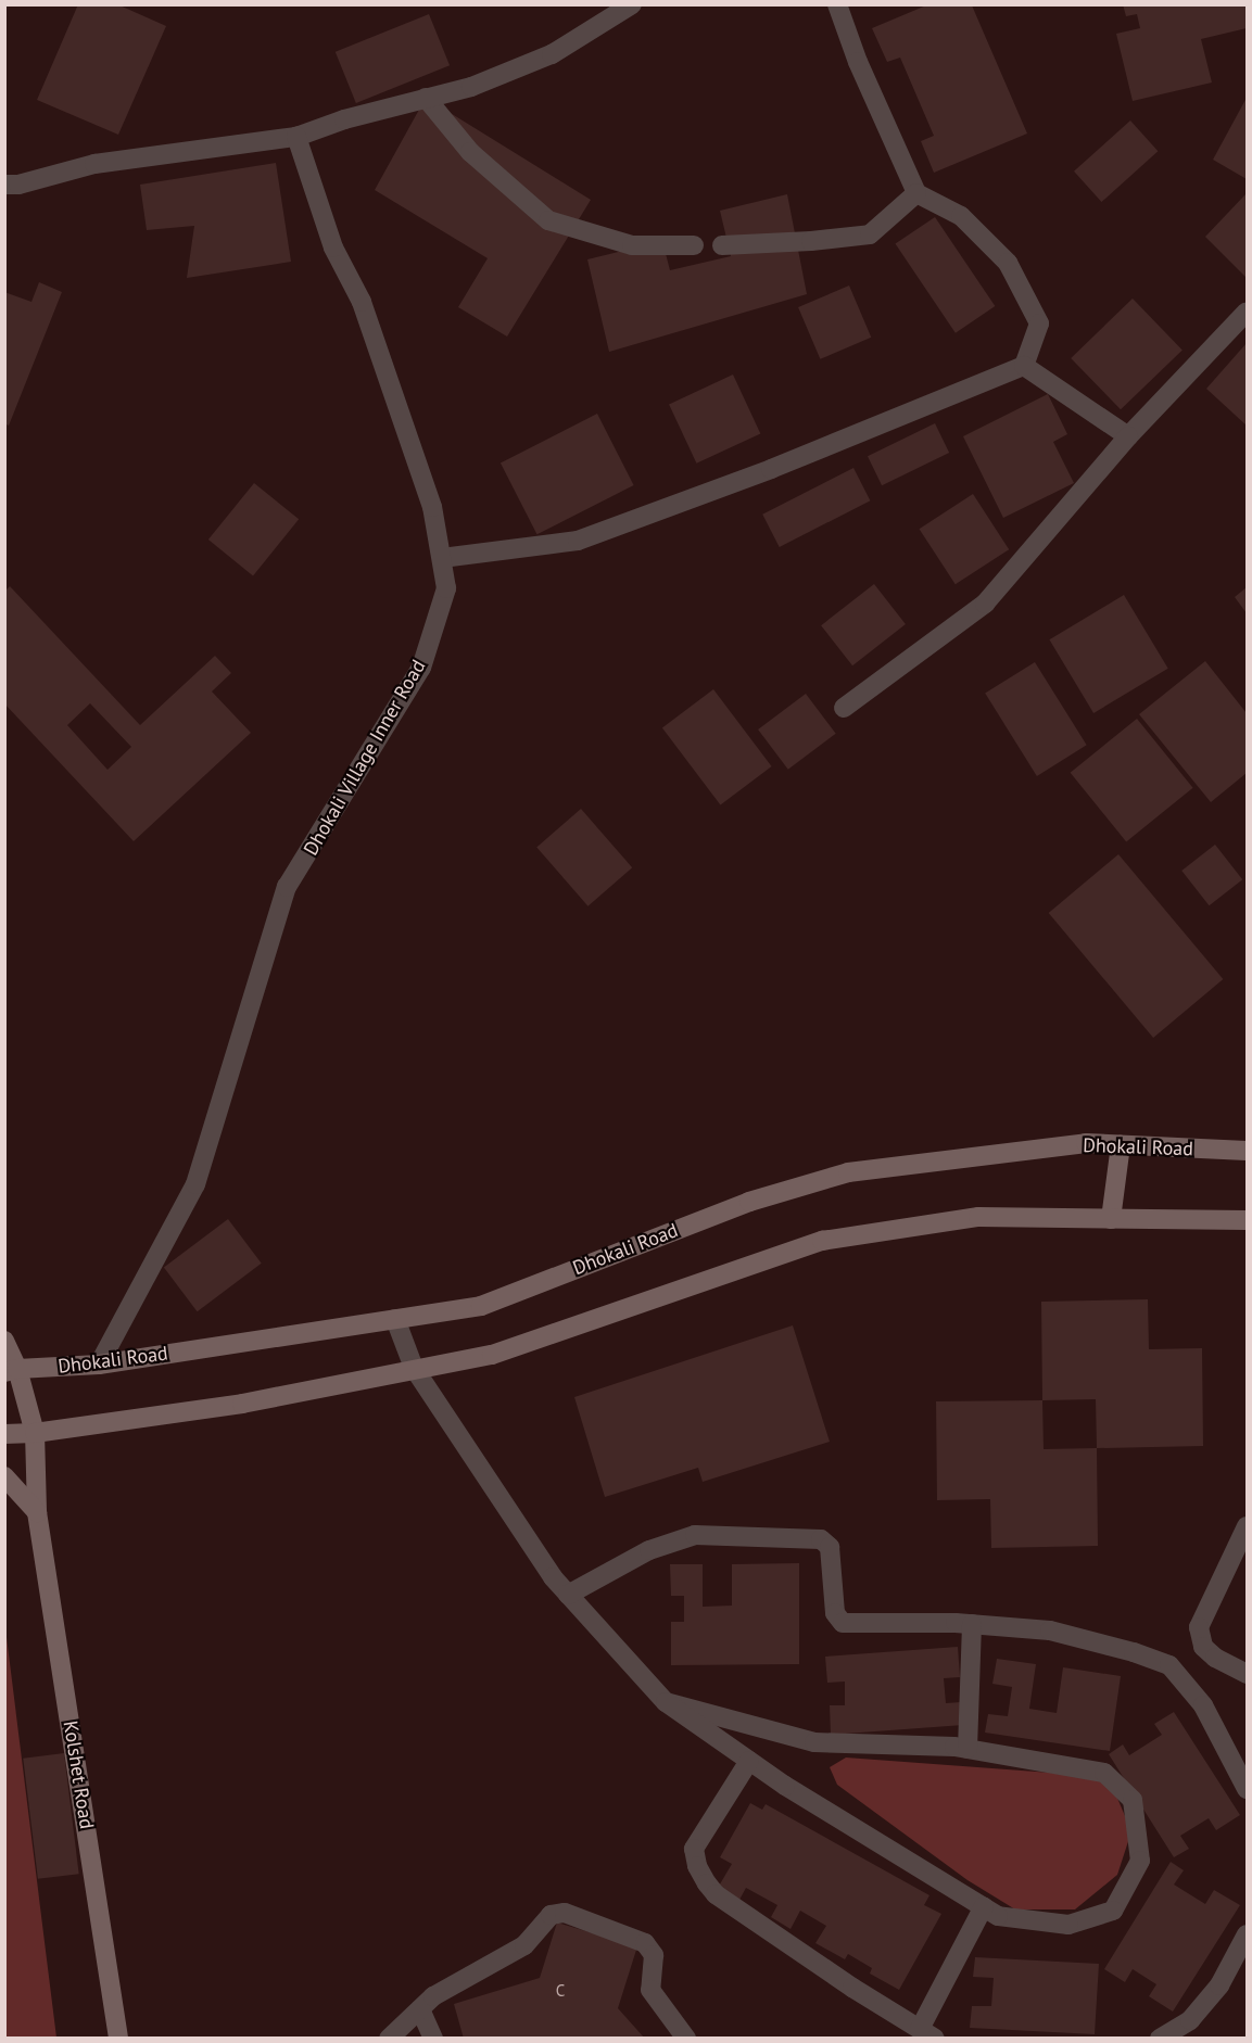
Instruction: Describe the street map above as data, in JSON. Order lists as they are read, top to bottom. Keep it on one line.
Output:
{"streets":{"street":["Dhokali Village Inner Road","Dhokali Road","Kolshet Road"]},"crossings":[["Dhokali Village Inner Road","Dhokali Road"],["Dhokali Road","Kolshet Road"]],"house_numbers":["C"]}
